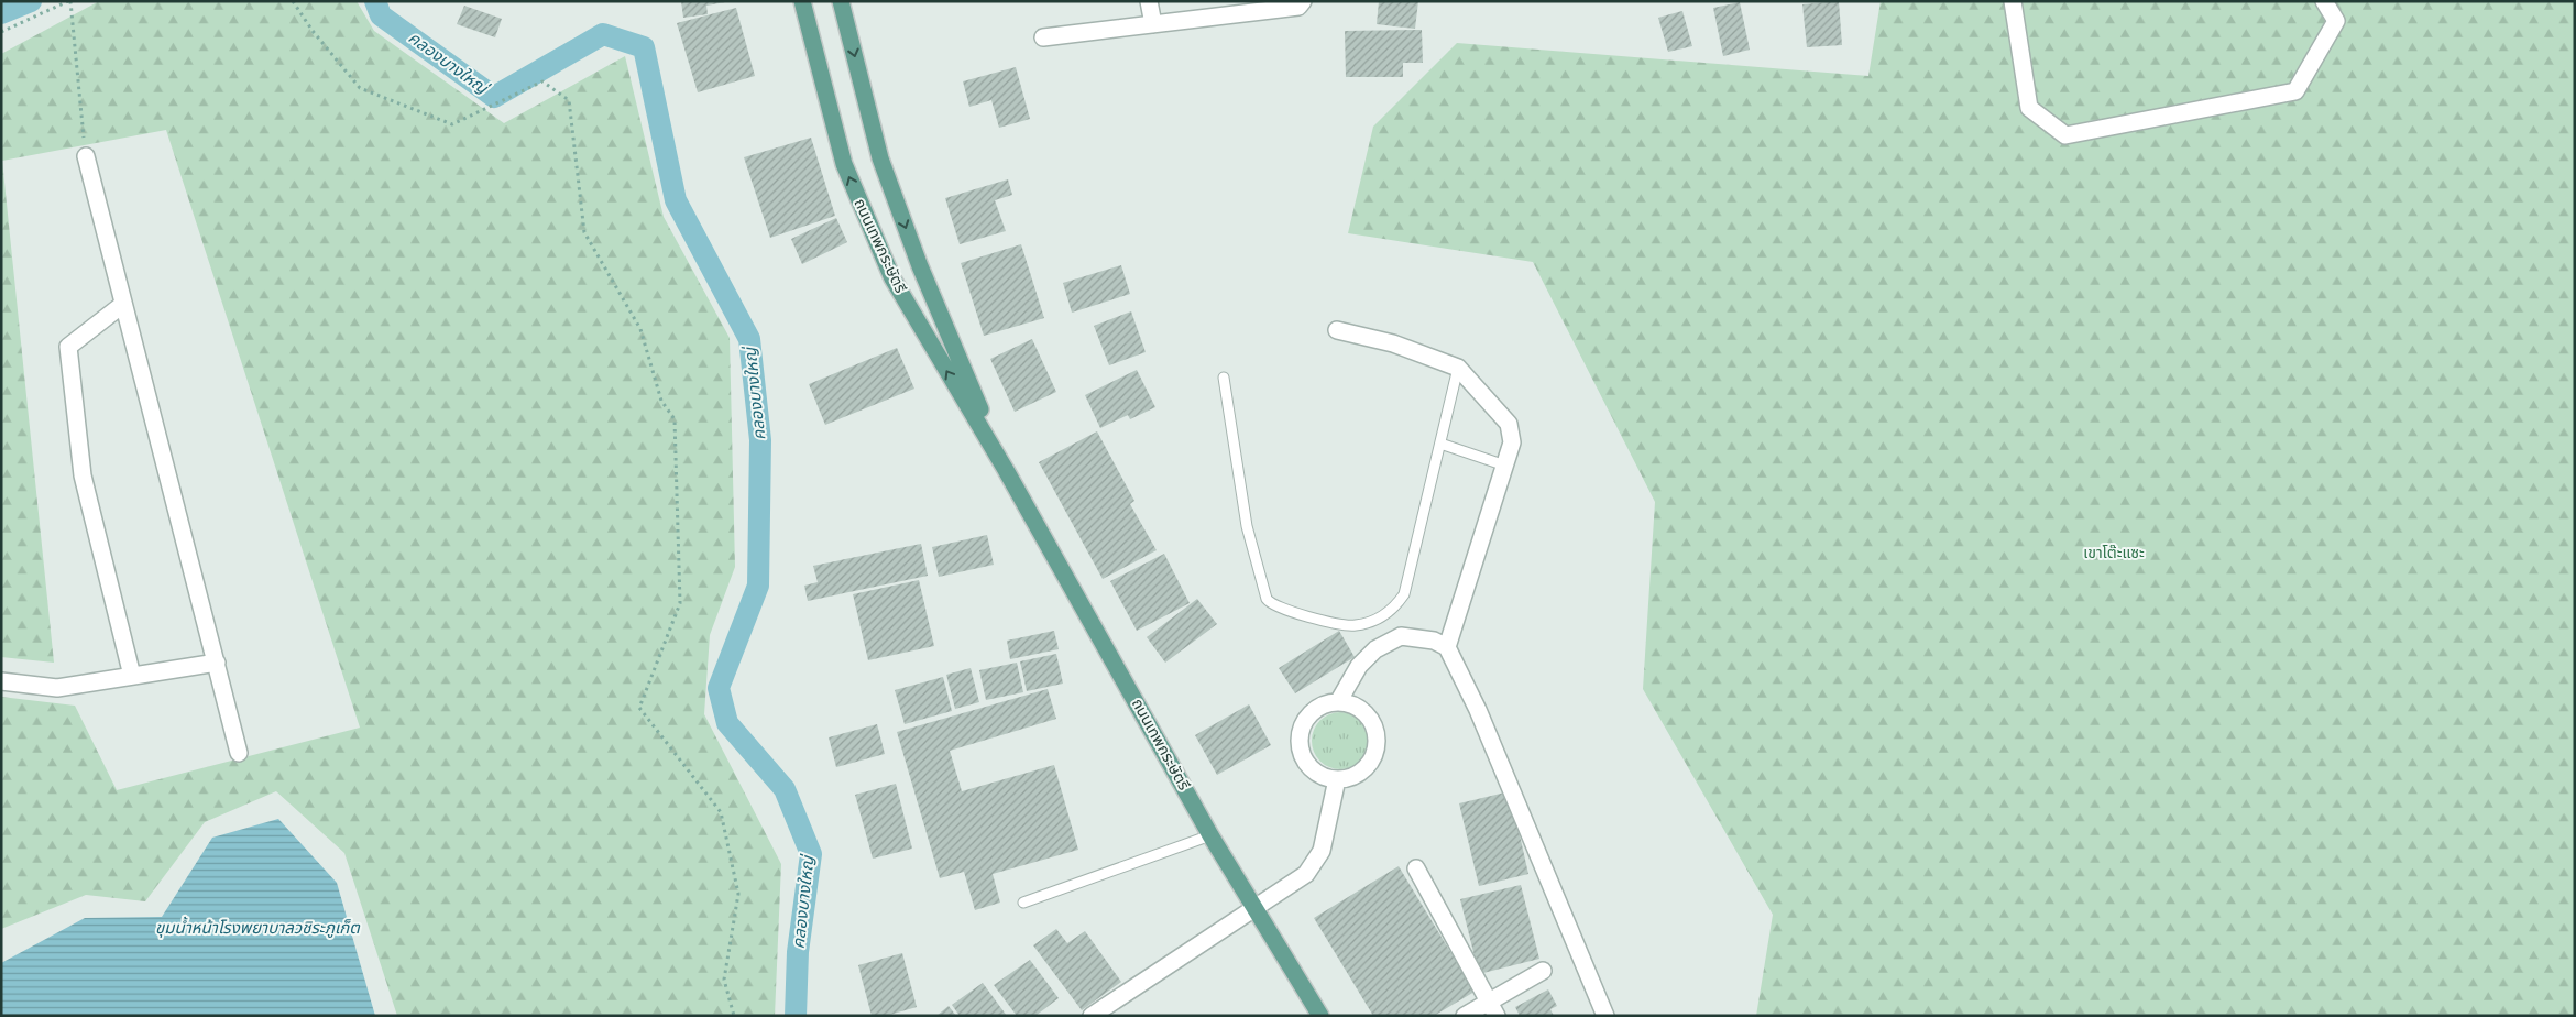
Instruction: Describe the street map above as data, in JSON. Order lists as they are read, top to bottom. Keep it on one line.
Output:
{"streets":{"main road":["ถนนเทพกระษัตรี"]},"water":["คลองบางใหญ่","ขุมน้ำหน้าโรงพยาบาลวชิระภูเก็ต"],"parks":["เขาโต๊ะแซะ"]}
